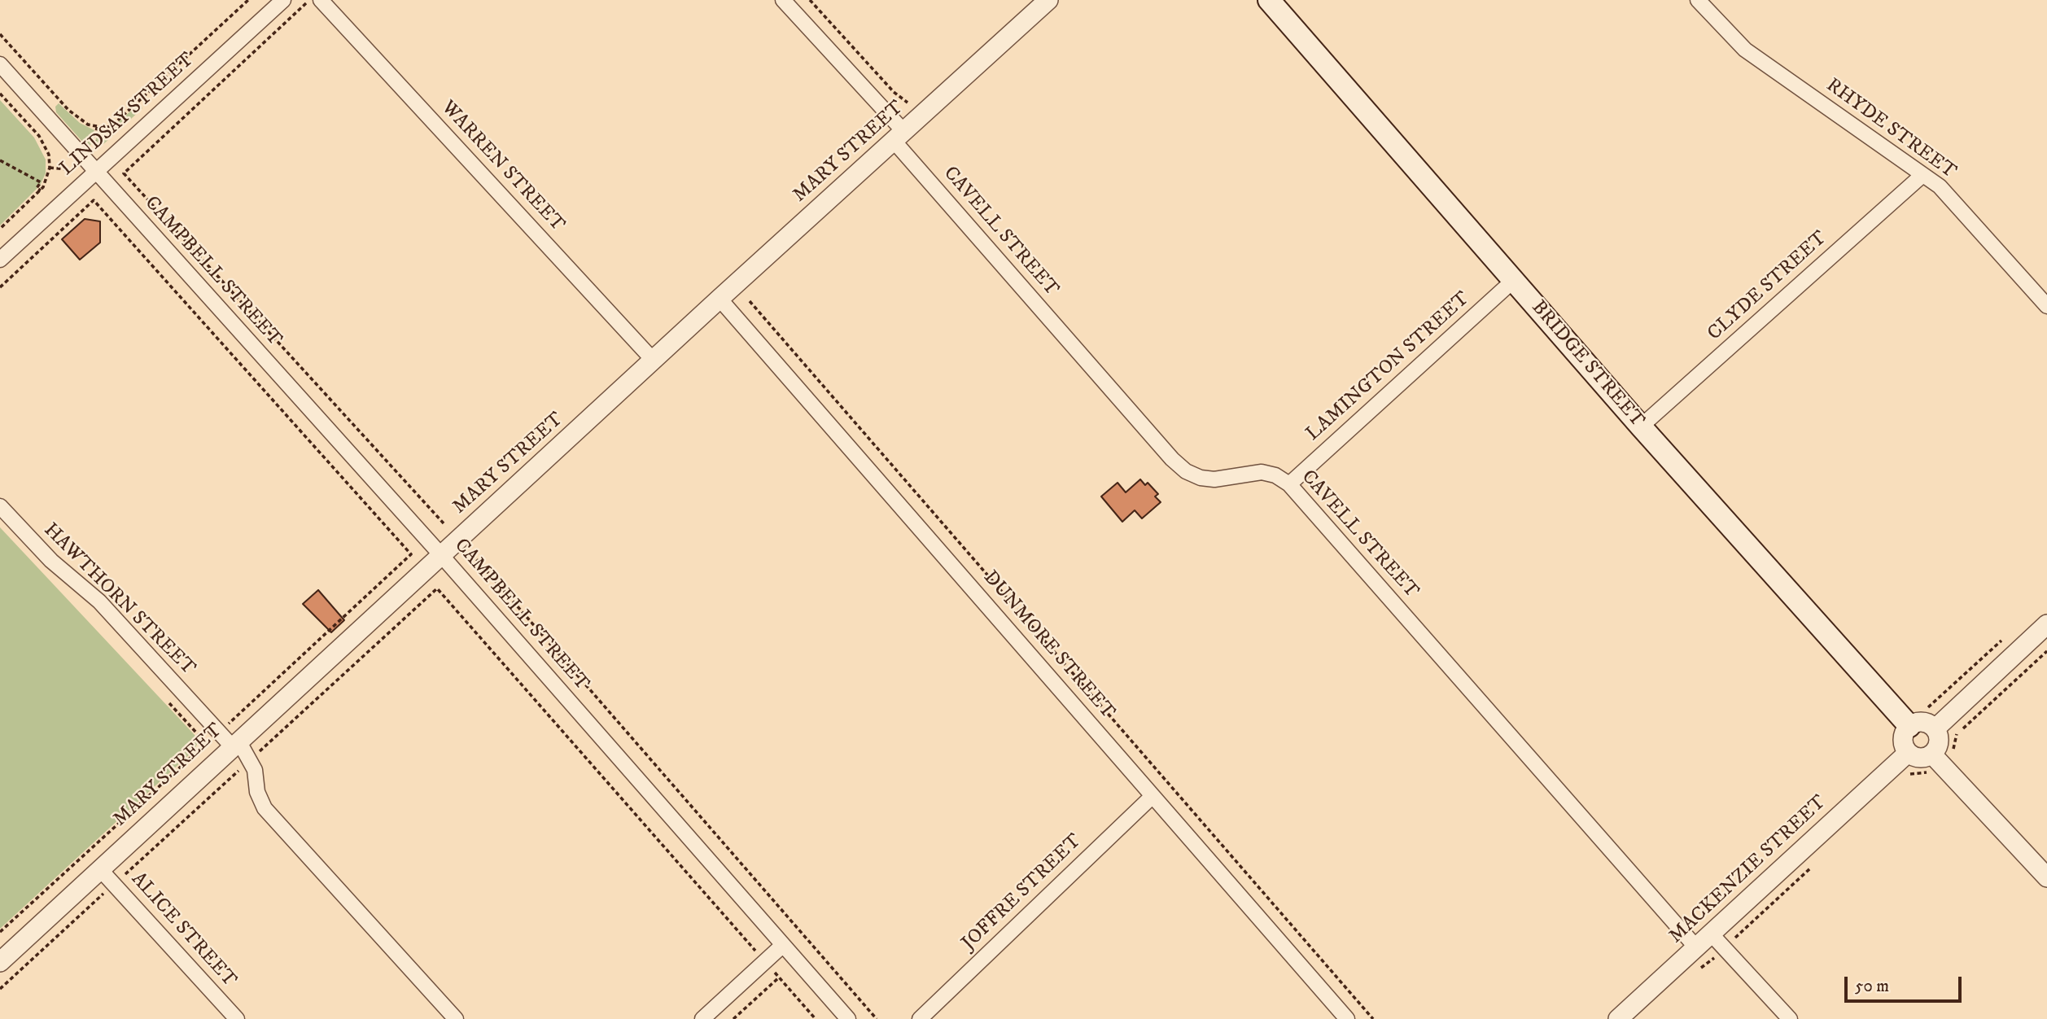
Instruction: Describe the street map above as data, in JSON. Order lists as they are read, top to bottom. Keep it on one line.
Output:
{"streets":{"main road":["BRIDGE STREET"],"street":["LINDSAY STREET","RHYDE STREET","MARY STREET","WARREN STREET","CAVELL STREET","CAMPBELL STREET","CLYDE STREET","LAMINGTON STREET","HAWTHORN STREET","DUNMORE STREET","MACKENZIE STREET","JOFFRE STREET","ALICE STREET"]},"crossings":[["LINDSAY STREET","CAMPBELL STREET"],["RHYDE STREET","CLYDE STREET"],["MARY STREET","WARREN STREET"],["MARY STREET","CAVELL STREET"],["MARY STREET","CAMPBELL STREET"],["MARY STREET","HAWTHORN STREET"],["MARY STREET","DUNMORE STREET"],["MARY STREET","ALICE STREET"],["CAVELL STREET","LAMINGTON STREET"],["CAVELL STREET","MACKENZIE STREET"],["CLYDE STREET","BRIDGE STREET"],["BRIDGE STREET","LAMINGTON STREET"],["BRIDGE STREET","MACKENZIE STREET"],["DUNMORE STREET","JOFFRE STREET"]],"scale_bar":"50 m"}
